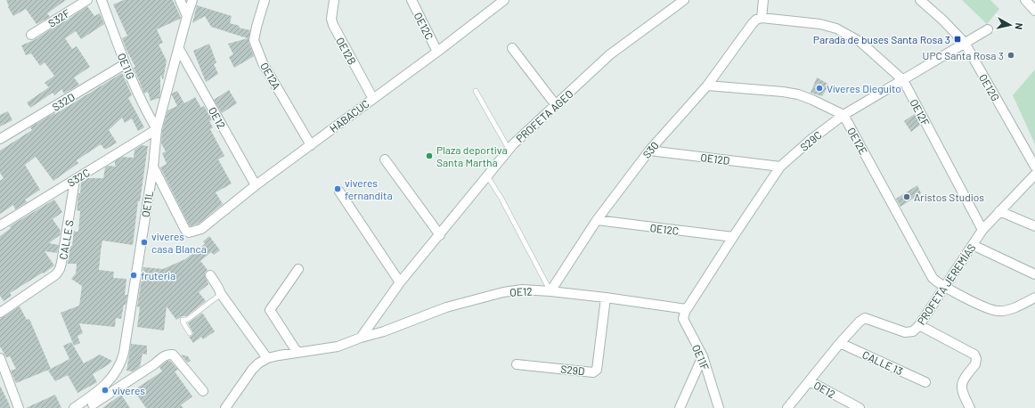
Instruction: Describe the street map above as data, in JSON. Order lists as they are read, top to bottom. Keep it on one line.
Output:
{"streets":{"street":["S32F","OE12C","OE12B","OE11G","OE12A","OE12G","S32D","OE12F","HABACUC","PROFETA AGEO","OE12","S29C","OE12E","S30","OE12D","S32C","OE11L","CALLE S","PROFETA JEREMÍAS","OE11F","CALLE 13","S29D"]},"crossings":[["OE12C","HABACUC"],["OE12C","S29C"],["OE12C","S30"],["OE12B","HABACUC"],["OE11G","S32D"],["OE11G","S32C"],["OE11G","OE11L"],["OE12A","HABACUC"],["OE12G","S29C"],["OE12F","S29C"],["OE12F","S30"],["OE12F","PROFETA JEREMÍAS"],["HABACUC","OE12"],["HABACUC","OE11L"],["PROFETA AGEO","OE12"],["OE12","S29C"],["OE12","S30"],["OE12","OE11L"],["OE12","PROFETA JEREMÍAS"],["OE12","OE11F"],["OE12","S29D"],["S29C","OE12E"],["S29C","OE12D"],["S29C","OE11F"],["OE12E","S30"],["OE12E","PROFETA JEREMÍAS"],["S30","OE12D"],["S32C","OE11L"],["S32C","CALLE S"],["PROFETA JEREMÍAS","CALLE 13"]],"places":{"transit":["Parada de buses Santa Rosa 3"],"other":["UPC Santa Rosa 3","Víveres Dieguito","Plaza deportiva Santa Martha","viveres fernandita","Aristos Studios","viveres casa Blanca","fruteria","viveres"]},"north":"right"}
